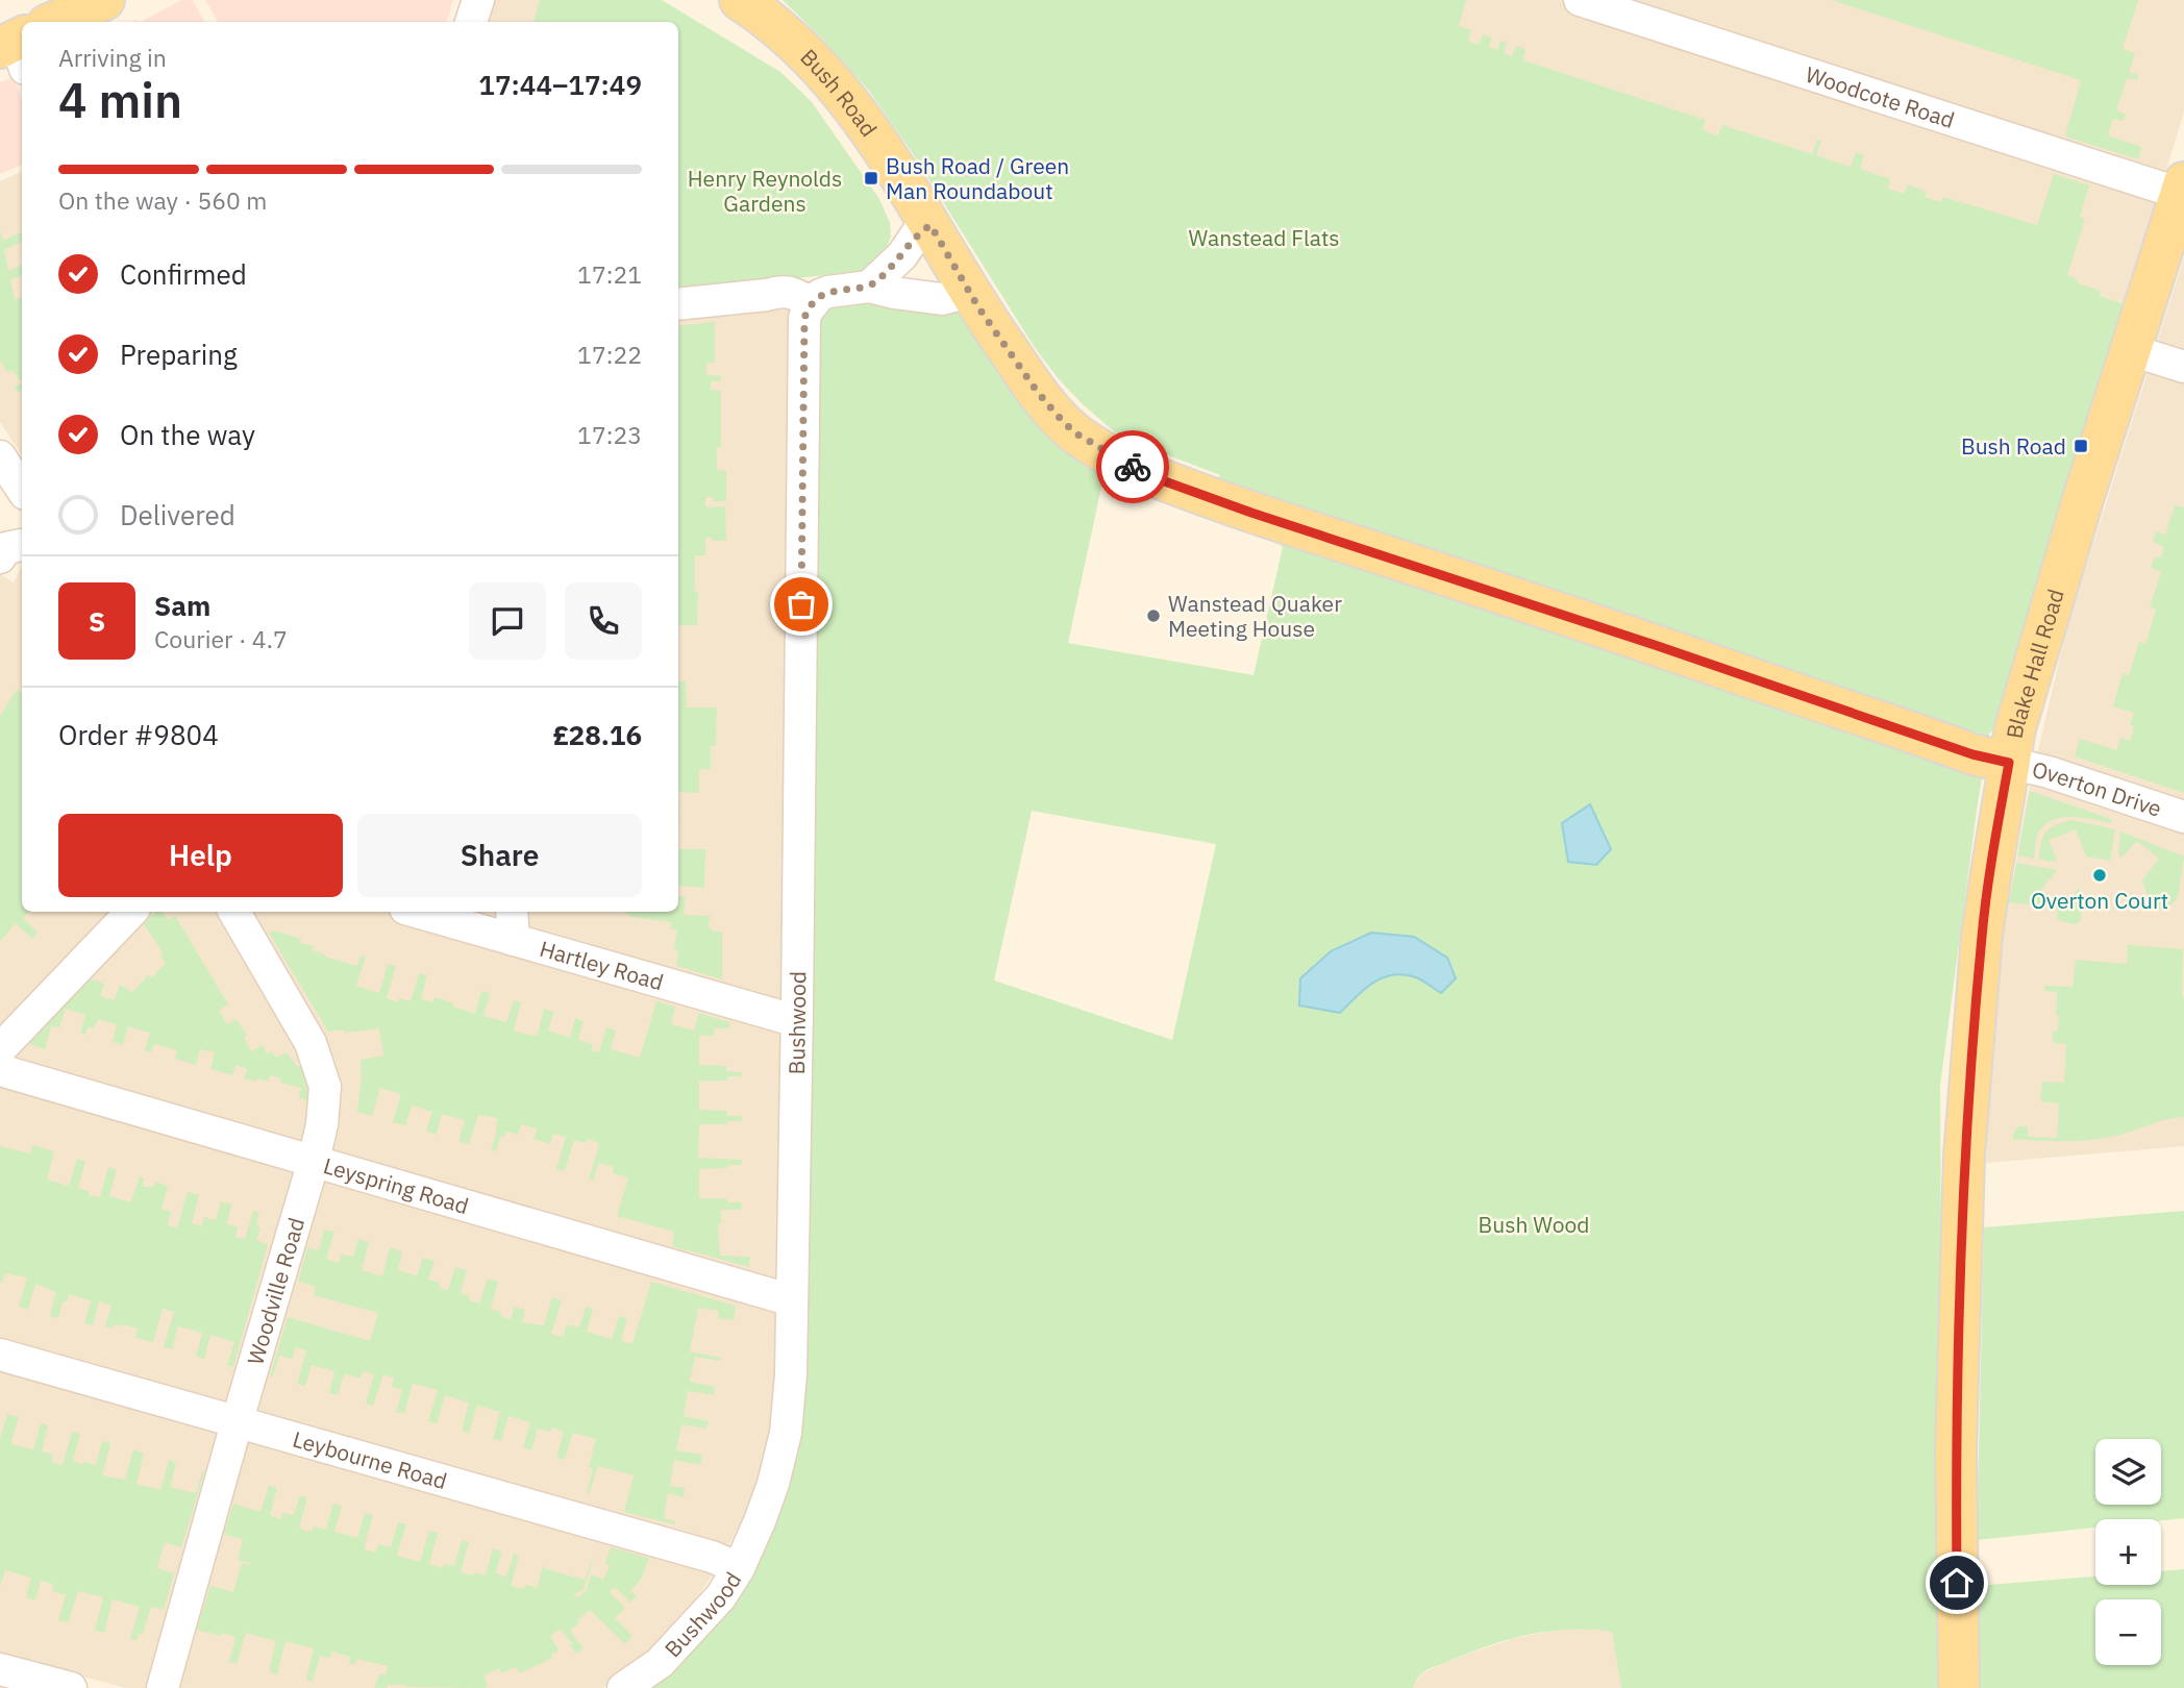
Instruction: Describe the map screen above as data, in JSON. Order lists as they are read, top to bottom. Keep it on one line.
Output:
{"streets":{"main road":["Bush Road","Blake Hall Road"],"street":["Woodcote Road","Overton Drive","Hartley Road","Bushwood","Leyspring Road","Woodville Road","Leybourne Road"]},"crossings":[["Bush Road","Blake Hall Road"],["Bush Road","Overton Drive"],["Woodcote Road","Blake Hall Road"],["Blake Hall Road","Overton Drive"],["Hartley Road","Bushwood"],["Bushwood","Leyspring Road"],["Bushwood","Leybourne Road"],["Leyspring Road","Woodville Road"],["Woodville Road","Leybourne Road"]],"parks":["Henry Reynolds Gardens","Wanstead Flats","Bush Wood"],"places":{"transit":["Bush Road / Green Man Roundabout","Bush Road"],"other":["Wanstead Quaker Meeting House","Overton Court"]},"page":{"heading":["4 min","Arriving in","17:44–17:49"],"panel":["Sam","Courier · 4.7","Order #9804","£28.16"],"bar":"On the way · 560 m","list":[["Confirmed","17:21"],["Preparing","17:22"],["On the way","17:23"],"Delivered"],"round":"S","buttons":["Help","Share"],"map_buttons":["+","−"]}}
